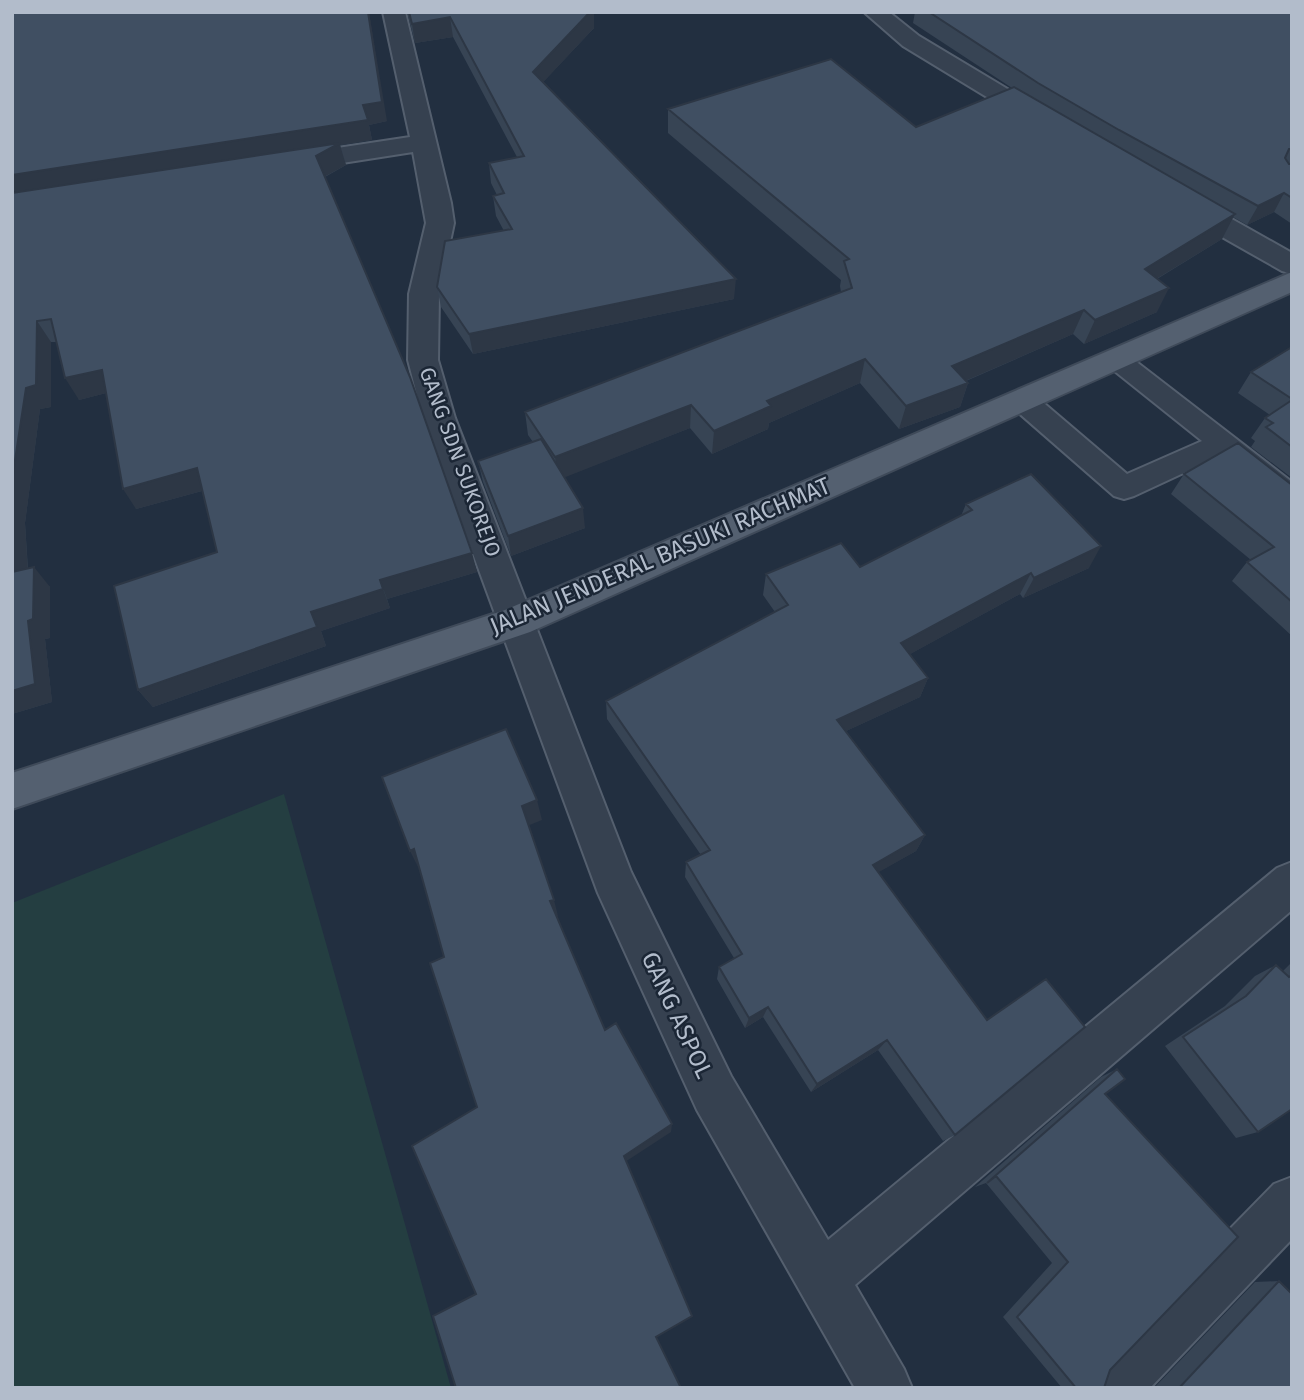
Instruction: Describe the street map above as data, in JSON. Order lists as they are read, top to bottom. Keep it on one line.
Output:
{"streets":{"main road":["JALAN JENDERAL BASUKI RACHMAT"],"street":["GANG SDN SUKOREJO","GANG ASPOL"]},"crossings":[["GANG SDN SUKOREJO","JALAN JENDERAL BASUKI RACHMAT"],["GANG SDN SUKOREJO","GANG ASPOL"],["JALAN JENDERAL BASUKI RACHMAT","GANG ASPOL"]]}
